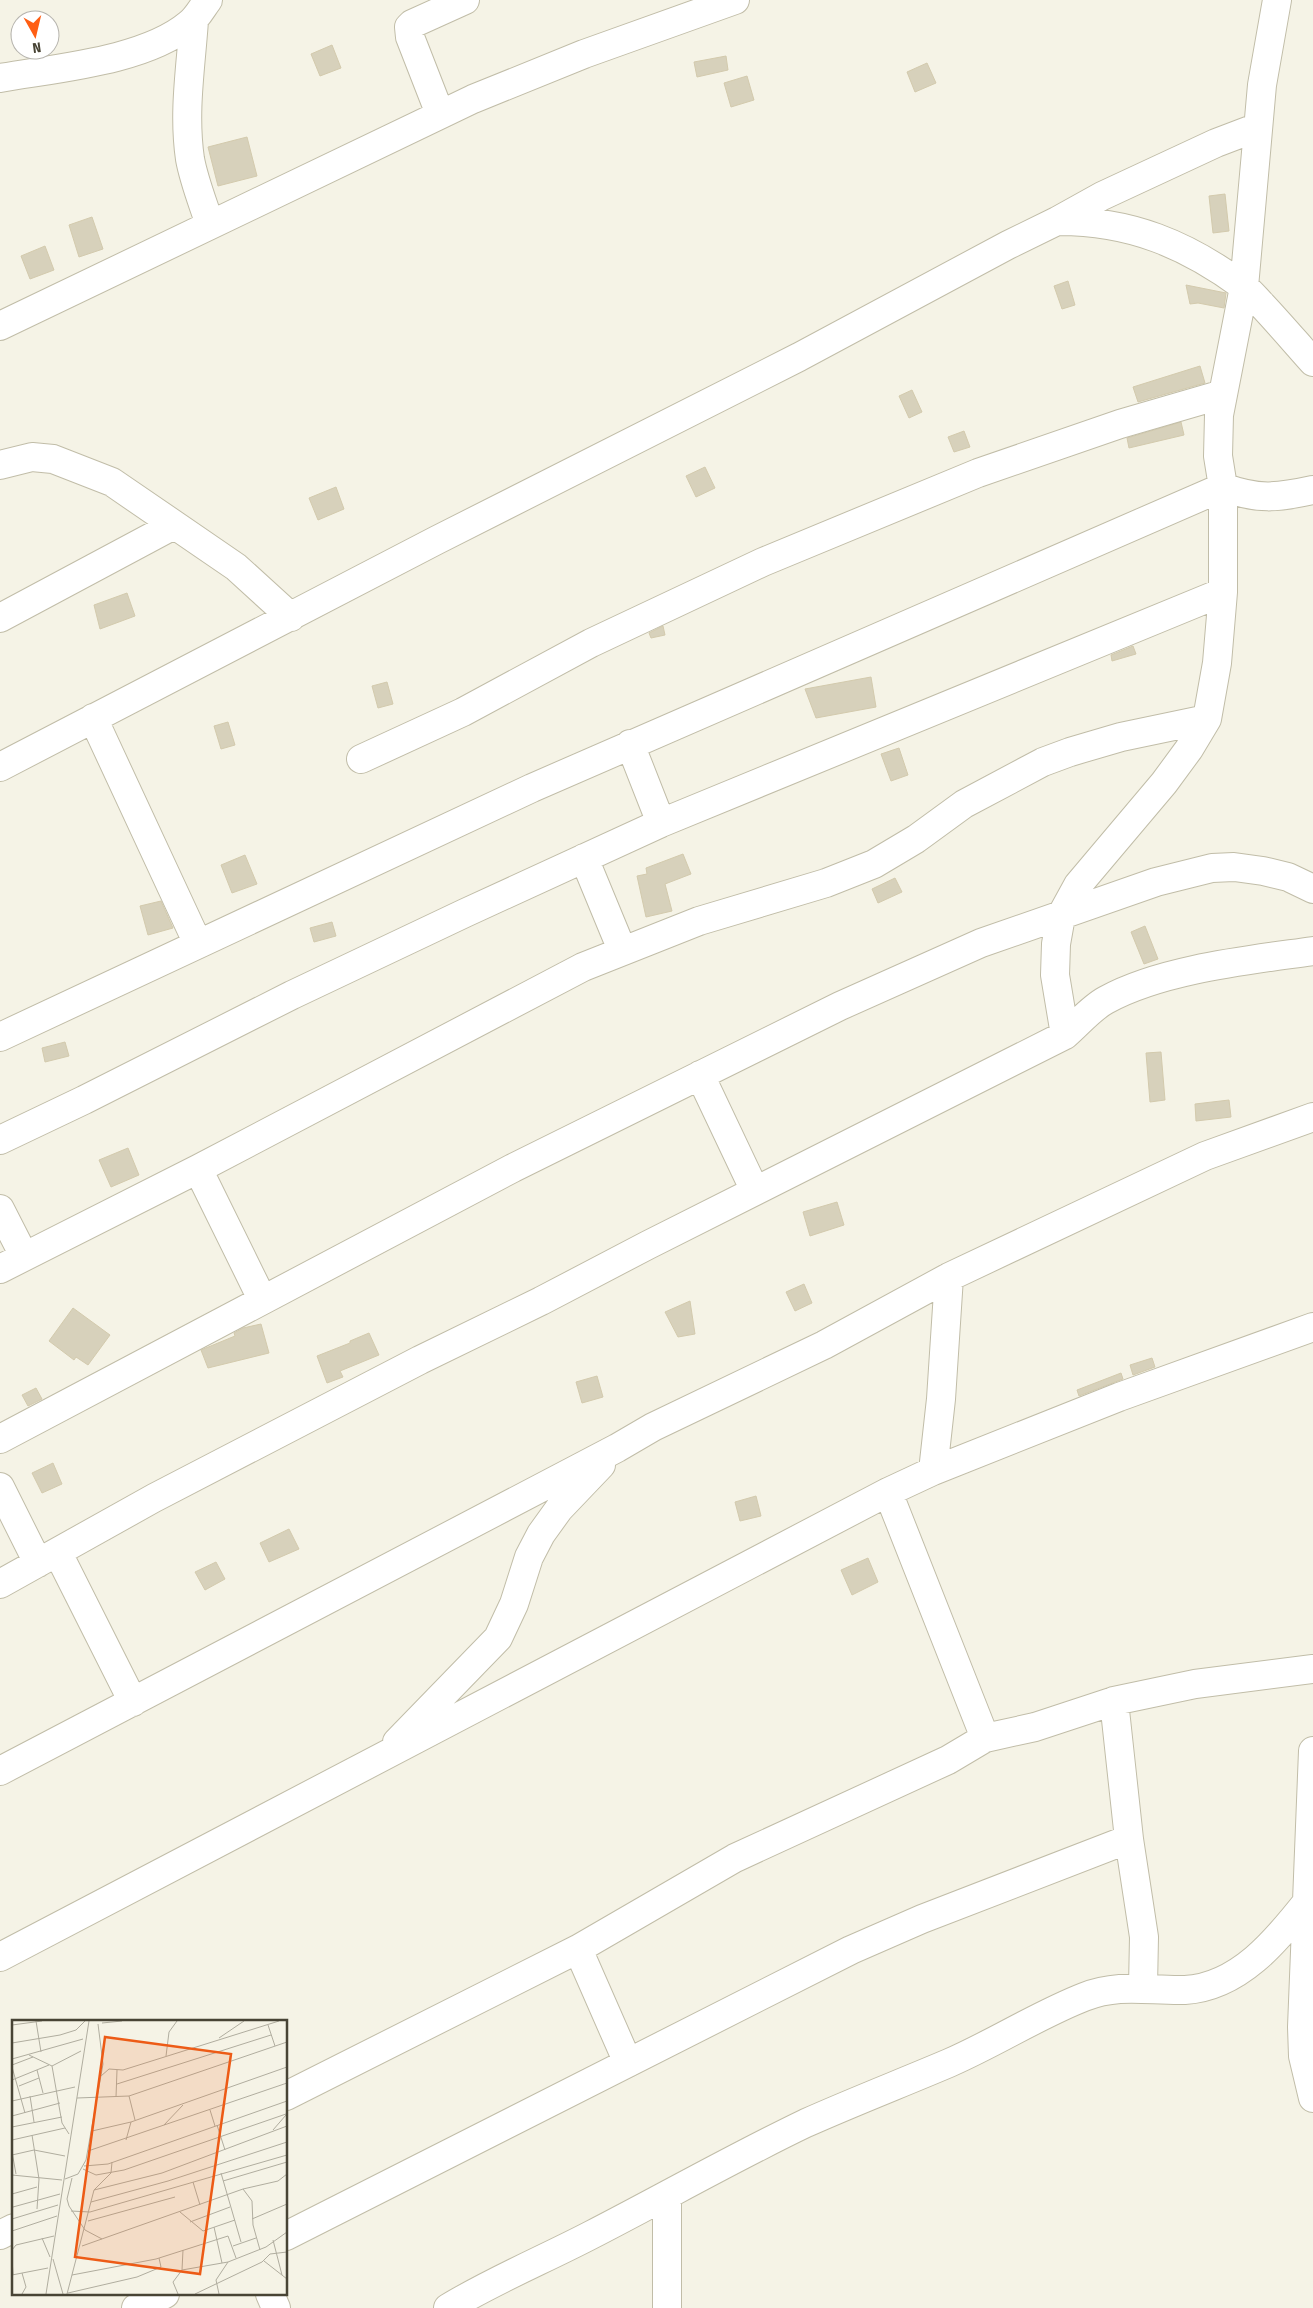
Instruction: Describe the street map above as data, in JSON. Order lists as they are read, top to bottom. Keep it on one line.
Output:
{"north":"bottom"}
